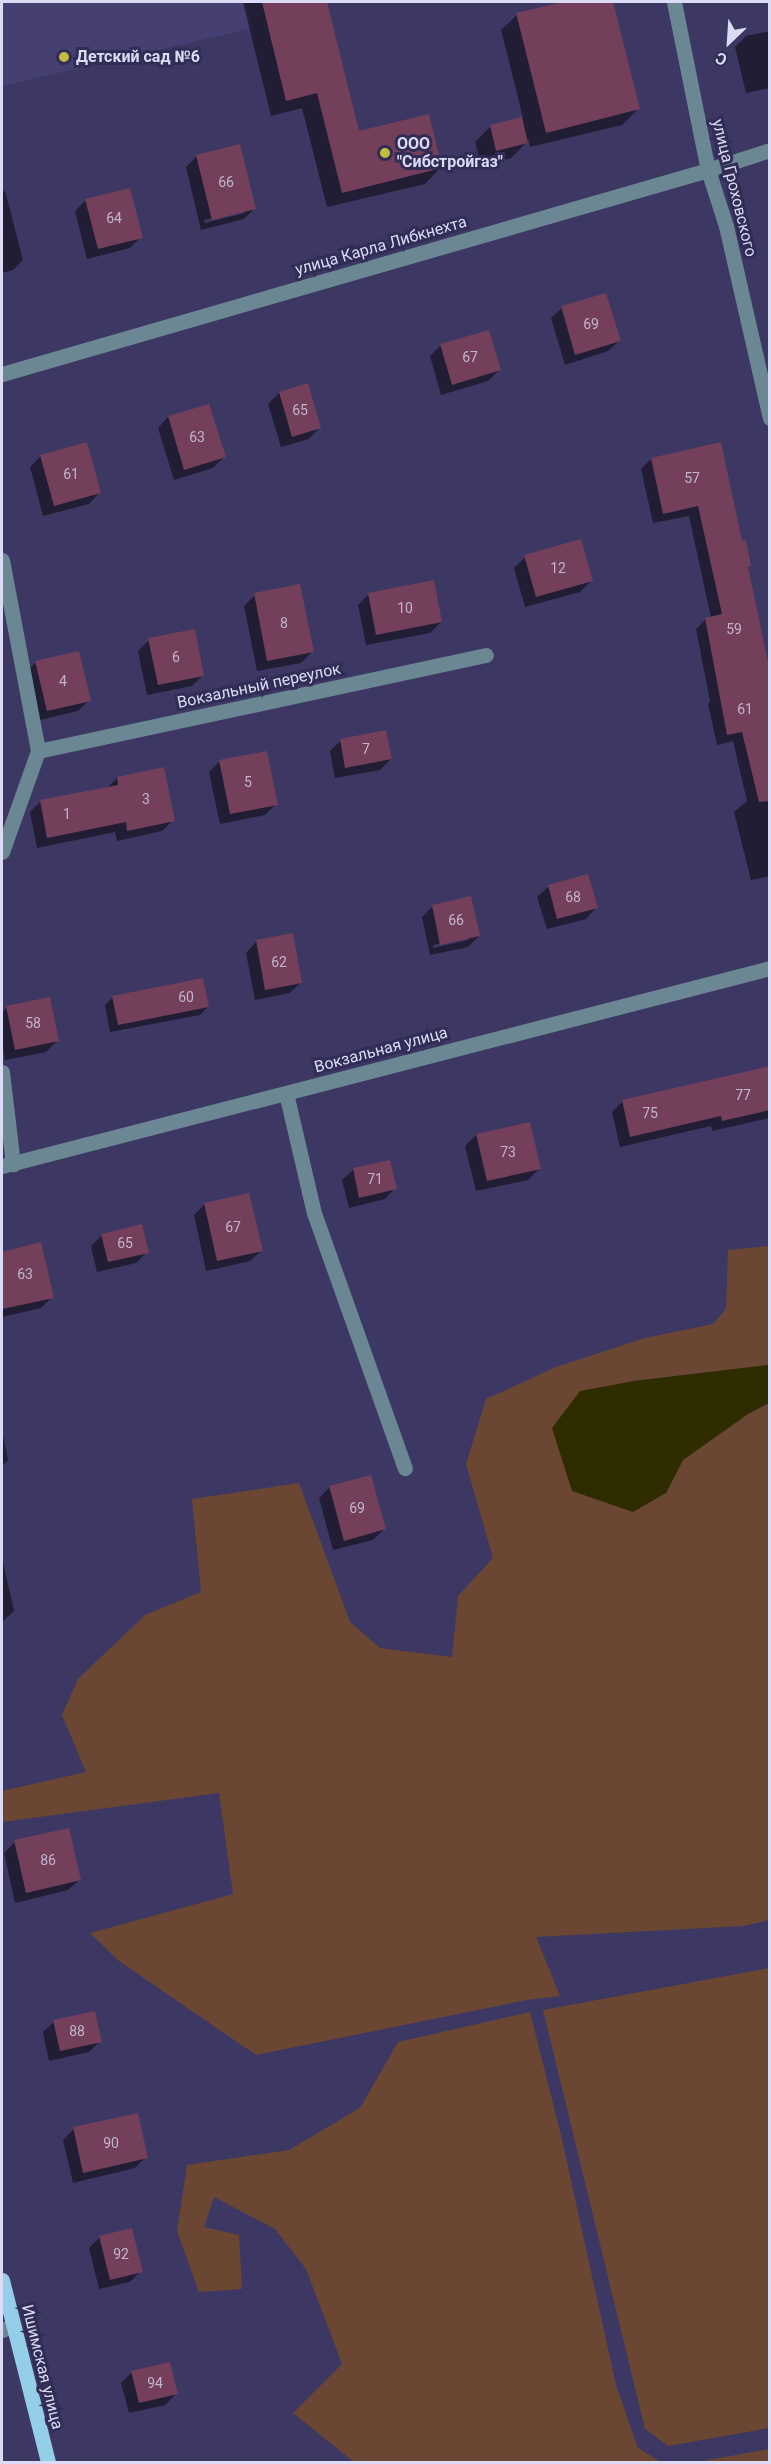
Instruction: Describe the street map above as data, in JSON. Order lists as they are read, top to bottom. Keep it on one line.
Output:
{"streets":{"main road":["Ишимская улица"],"street":["улица Гроховского","улица Карла Либкнехта","Вокзальный переулок","Вокзальная улица"]},"crossings":[["улица Гроховского","улица Карла Либкнехта"]],"places":["Детский сад №6","ООО \"Сибстройгаз\""],"house_numbers":["66","64","69","67","65","63","61","57","12","10","8","59","6","4","61","7","5","3","1","68","66","62","60","58","77","75","73","71","67","65","63","69","86","88","90","92","94"],"north":"bottom left"}
